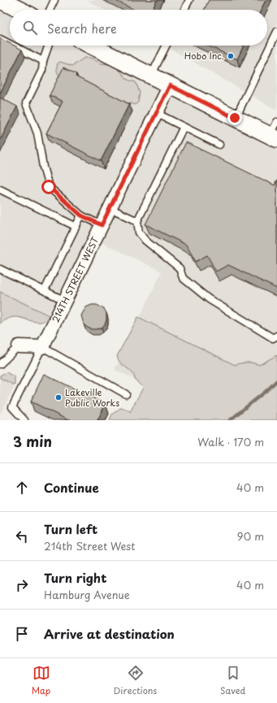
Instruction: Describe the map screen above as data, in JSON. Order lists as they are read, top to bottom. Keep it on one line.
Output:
{"streets":{"street":["214TH STREET WEST"]},"places":["Hobo Inc.","Lakeville Public Works"],"page":{"search":"Search here","heading":["3 min","Walk · 170 m"],"list":[["Continue","40 m"],["Turn left","214th Street West","90 m"],["Turn right","Hamburg Avenue","40 m"],"Arrive at destination"],"nav":["Map","Directions","Saved"]}}
